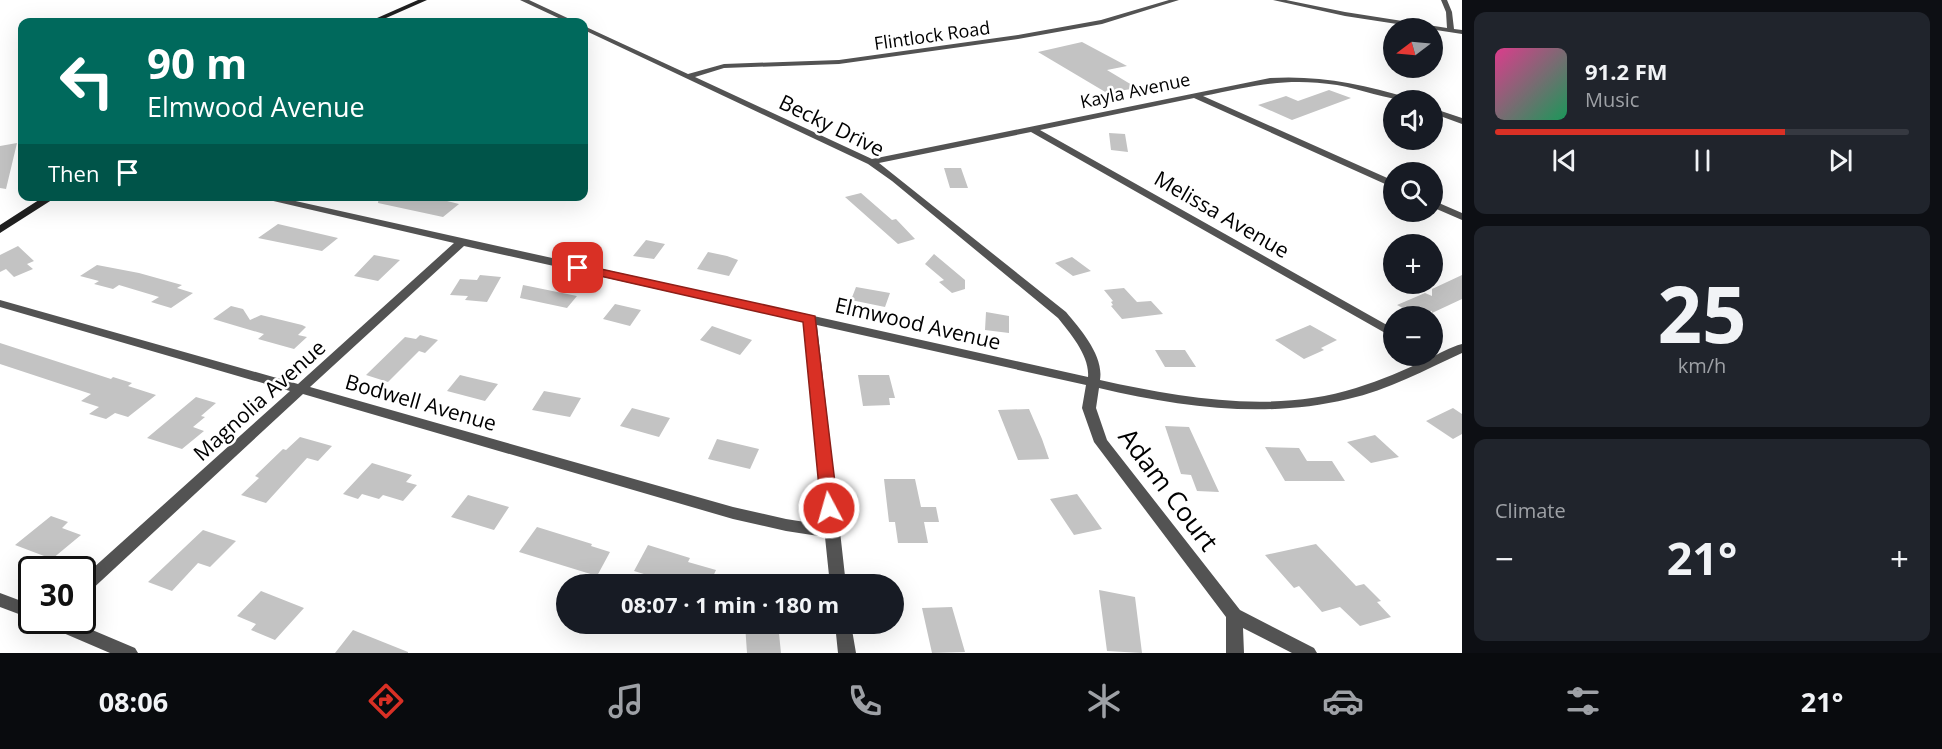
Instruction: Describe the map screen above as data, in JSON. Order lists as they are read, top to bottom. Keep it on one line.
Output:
{"streets":{"street":["Flintlock Road","Kayla Avenue","Becky Drive","Melissa Avenue","Elmwood Avenue","Magnolia Avenue","Bodwell Avenue","Adam Court"]},"crossings":[["Flintlock Road","Becky Drive"],["Kayla Avenue","Becky Drive"],["Kayla Avenue","Melissa Avenue"],["Becky Drive","Elmwood Avenue"],["Becky Drive","Adam Court"],["Elmwood Avenue","Magnolia Avenue"],["Elmwood Avenue","Adam Court"],["Magnolia Avenue","Bodwell Avenue"]],"north":"left","page":{"map_buttons":["+","−"],"turn":["90 m","Elmwood Avenue"],"song":["91.2 FM","Music"],"then":"Then","tile":[["25","km/h"],"Climate"],"heat":["−","21°","+"],"limit":"30","trip":"08:07 · 1 min · 180 m","tabs":["08:06","21°"]}}
